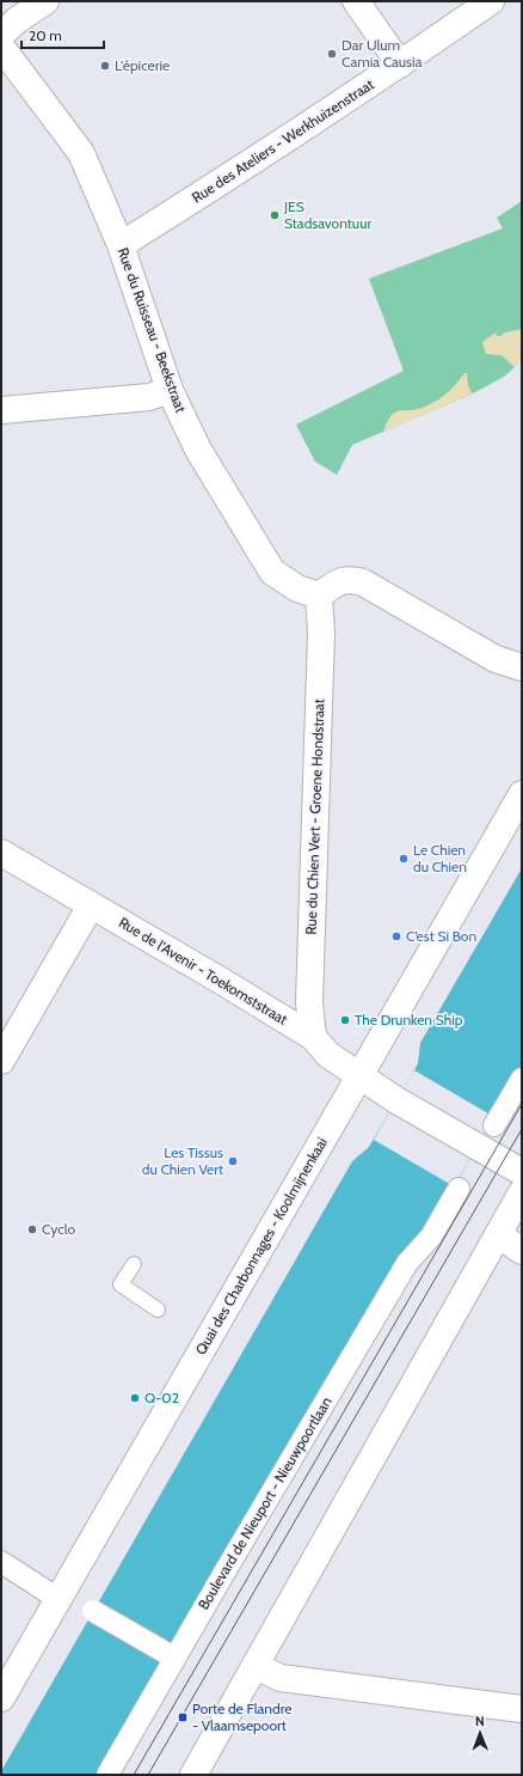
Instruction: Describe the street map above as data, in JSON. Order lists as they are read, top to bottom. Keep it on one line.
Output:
{"streets":{"street":["Rue des Ateliers - Werkhuizenstraat","Rue du Ruisseau - Beekstraat","Rue du Chien Vert - Groene Hondstraat","Rue de l'Avenir - Toekomststraat","Quai des Charbonnages - Koolmijnenkaai","Boulevard de Nieuport - Nieuwpoortlaan"]},"crossings":[["Rue des Ateliers - Werkhuizenstraat","Rue du Ruisseau - Beekstraat"],["Rue du Ruisseau - Beekstraat","Rue du Chien Vert - Groene Hondstraat"],["Rue du Chien Vert - Groene Hondstraat","Rue de l'Avenir - Toekomststraat"],["Rue de l'Avenir - Toekomststraat","Quai des Charbonnages - Koolmijnenkaai"]],"places":{"other":["Dar Ulum Camia Causia","L'épicerie","JES Stadsavontuur","Le Chien du Chien","C’est Si Bon","The Drunken Ship","Les Tissus du Chien Vert","Cyclo","Q-02"],"transit":["Porte de Flandre - Vlaamsepoort"]},"scale_bar":"20 m","north":"top"}
